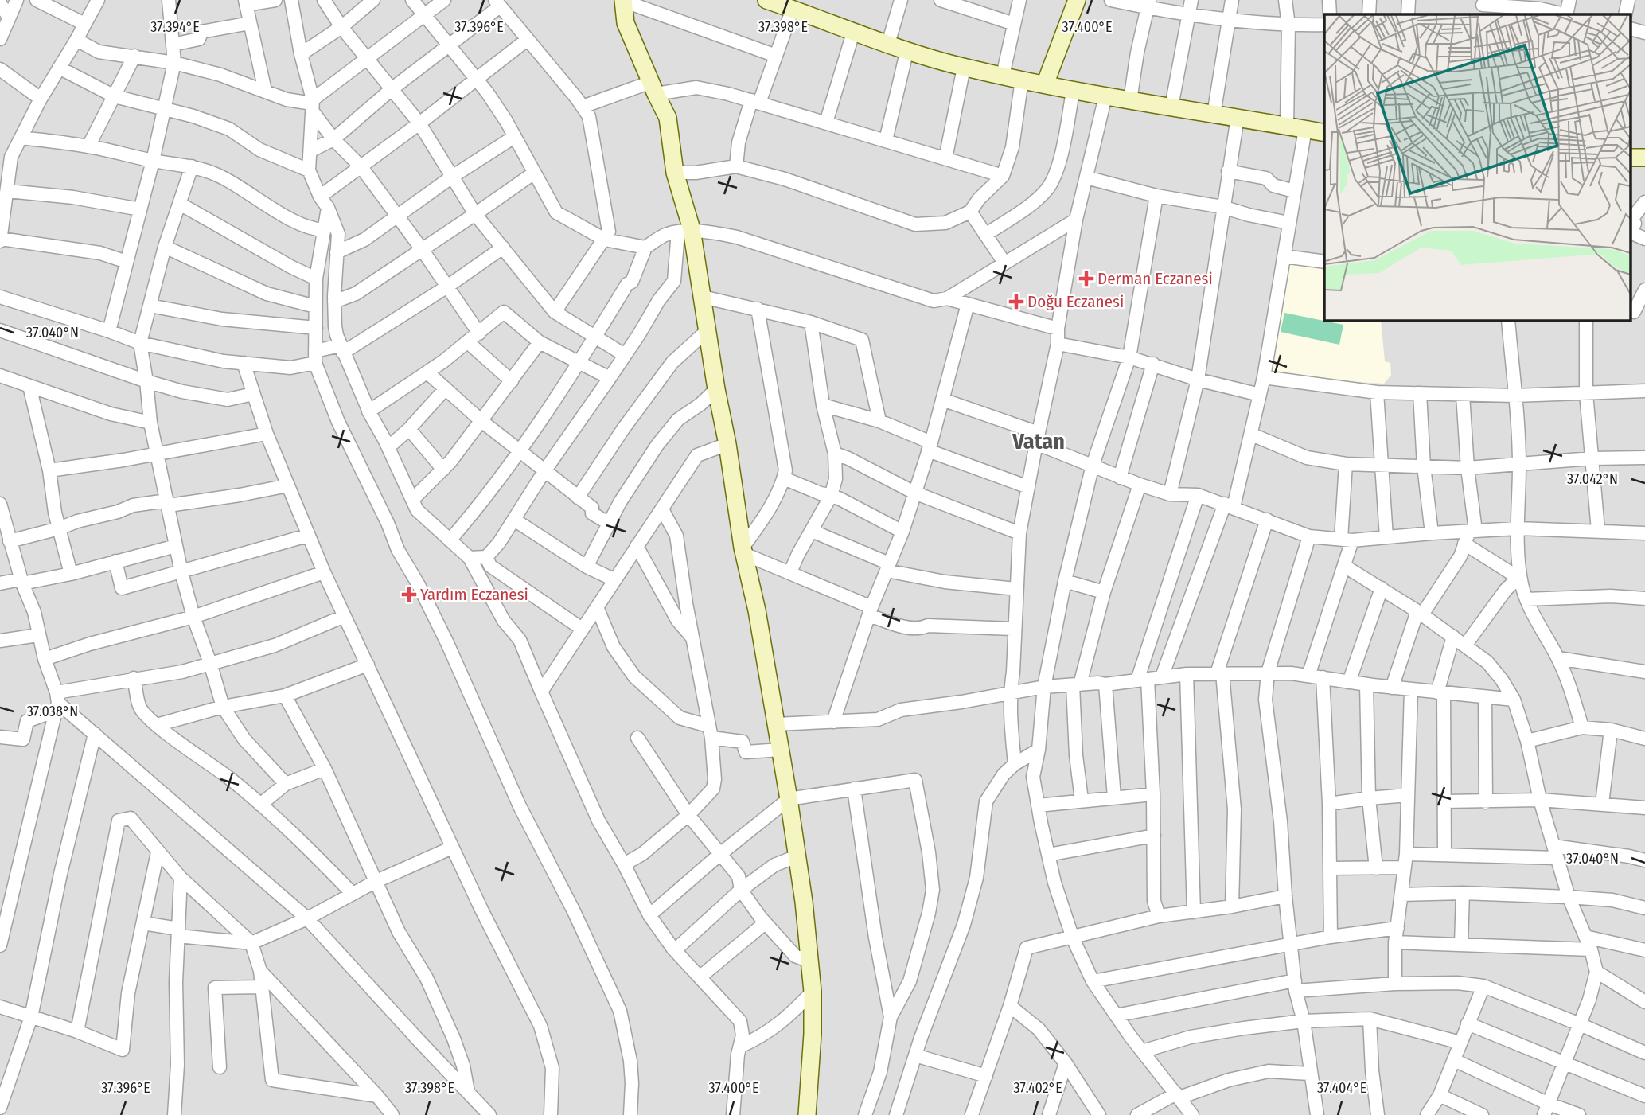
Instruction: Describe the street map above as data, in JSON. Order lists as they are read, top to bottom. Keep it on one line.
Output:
{"districts":["Vatan"],"places":{"health":["Derman Eczanesi","Doğu Eczanesi","Yardım Eczanesi"]},"coordinates":["37.394°E","37.396°E","37.398°E","37.400°E","37.040°N","37.042°N","37.038°N","37.402°E","37.404°E"]}
